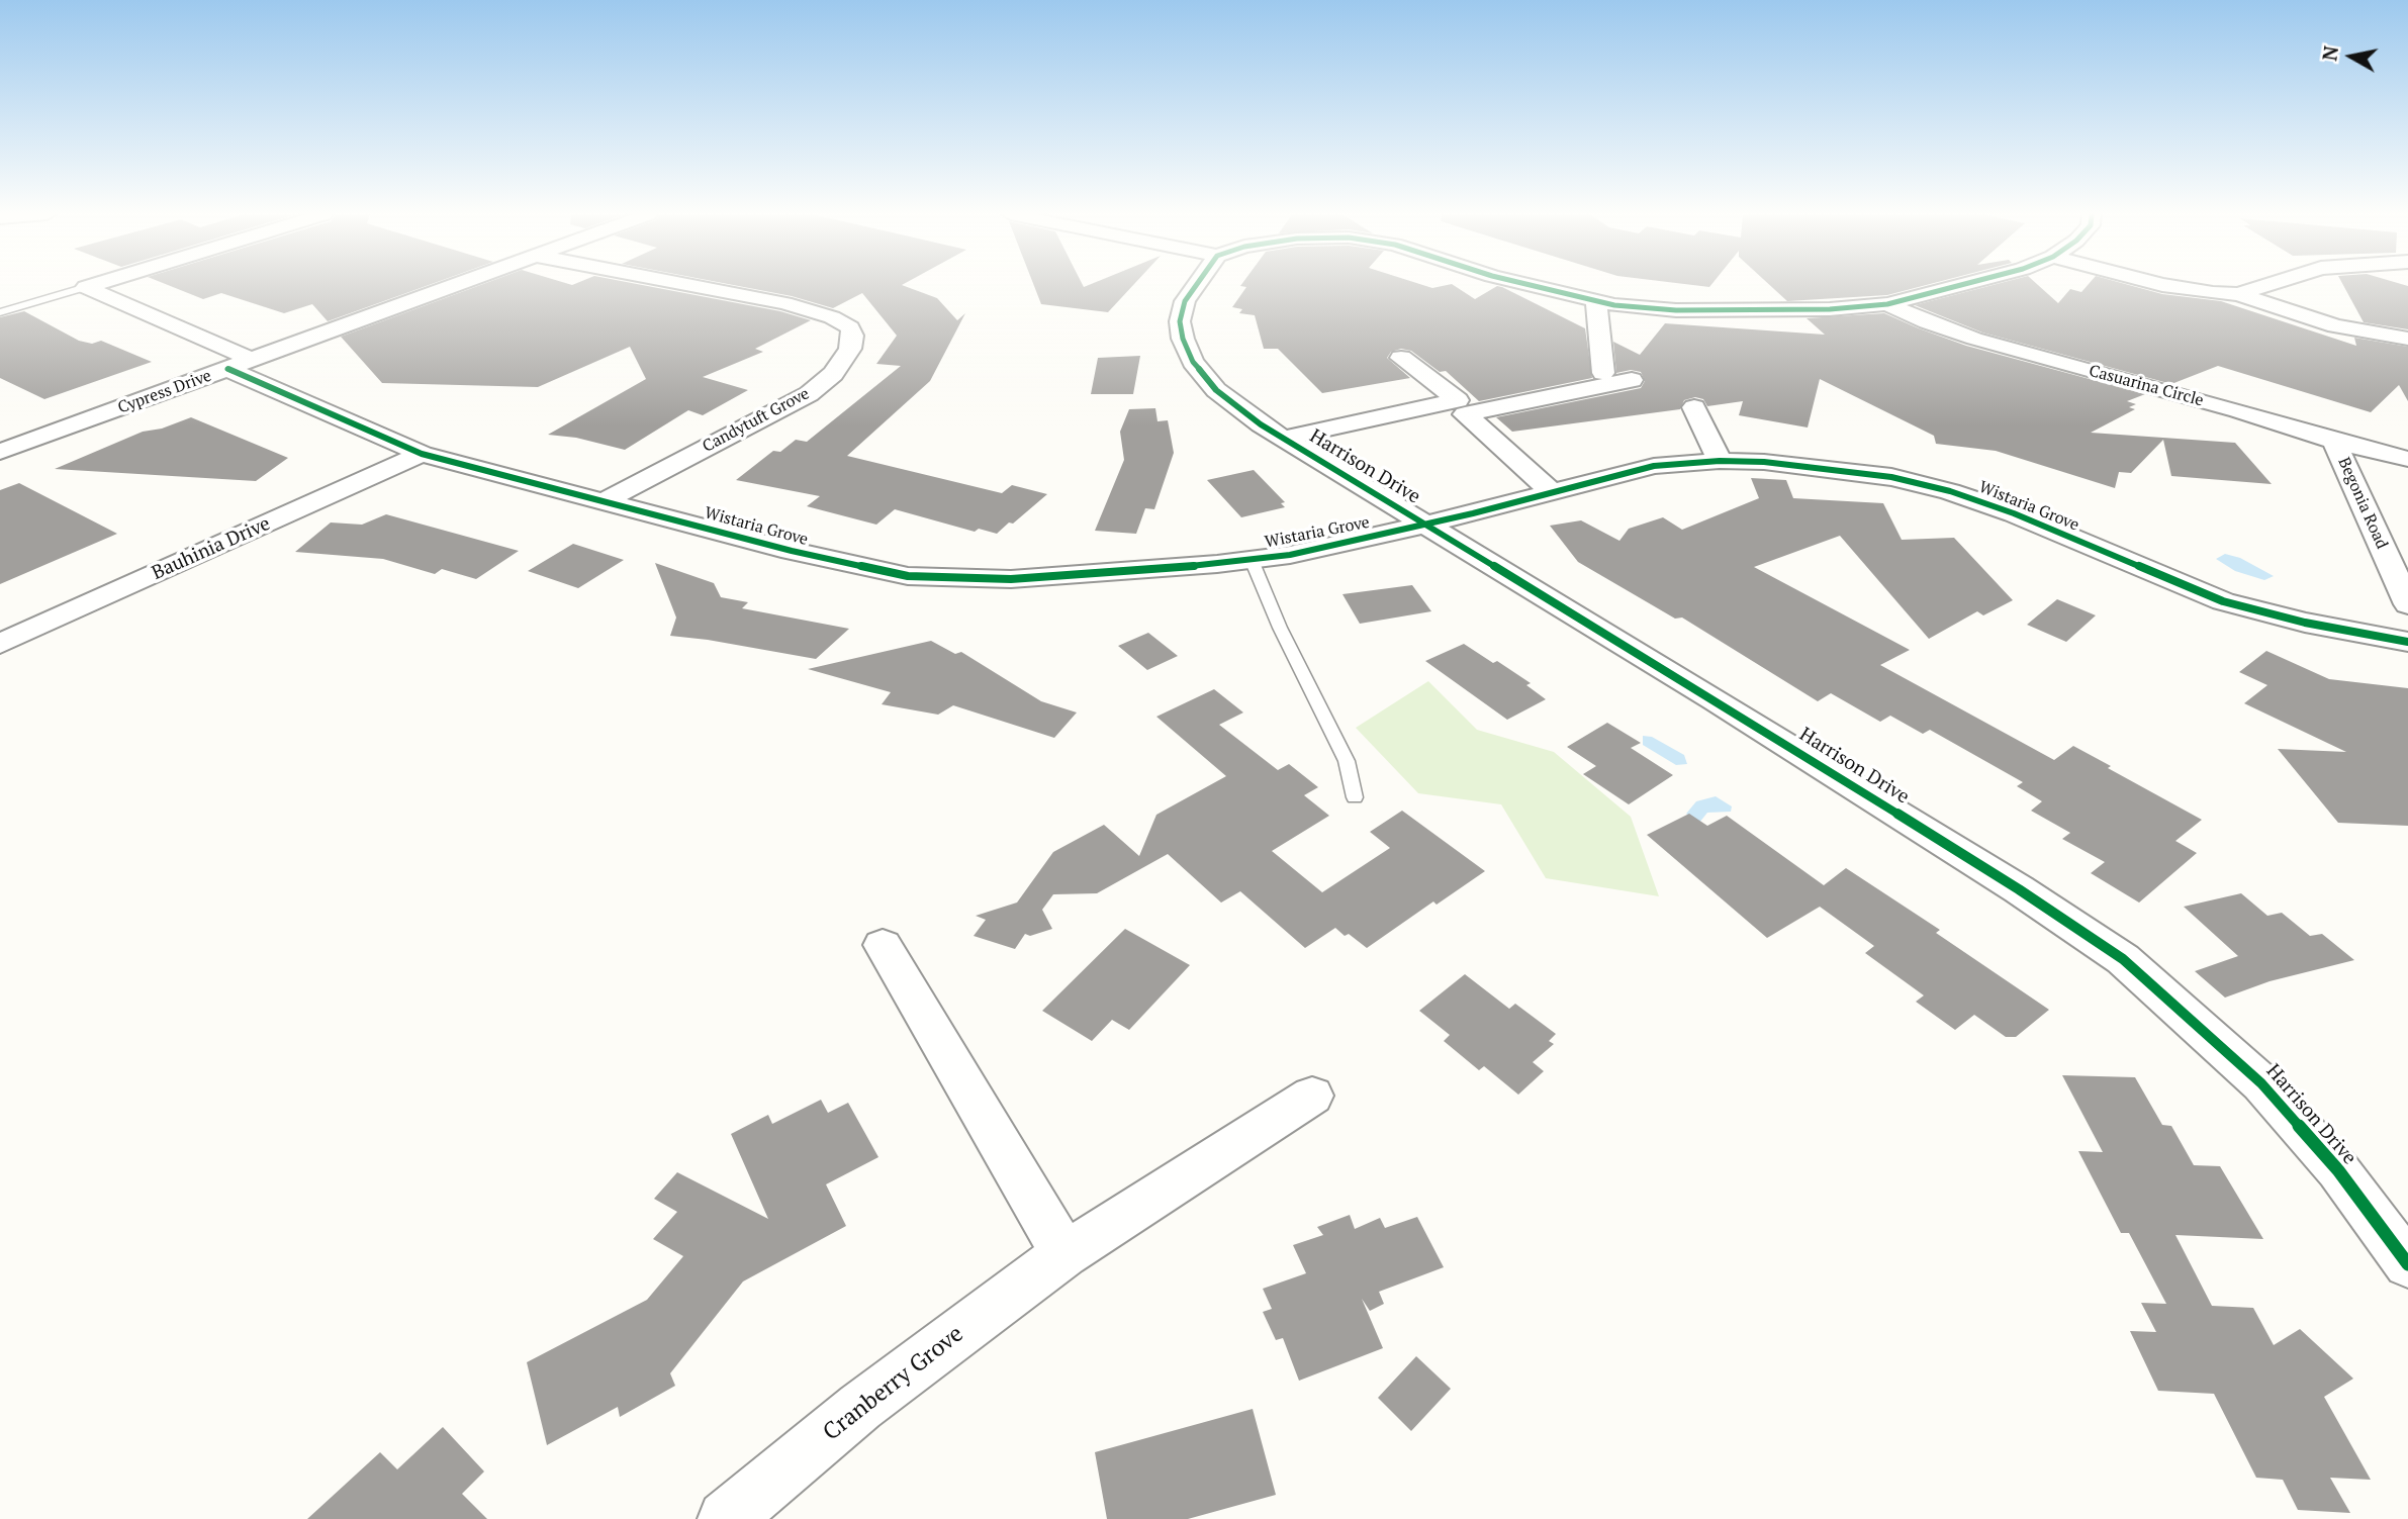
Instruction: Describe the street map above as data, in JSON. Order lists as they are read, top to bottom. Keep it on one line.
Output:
{"streets":{"street":["Casuarina Circle","Cypress Drive","Candytuft Grove","Harrison Drive","Begonia Road","Wistaria Grove","Bauhinia Drive","Cranberry Grove"]},"crossings":[["Casuarina Circle","Begonia Road"],["Cypress Drive","Wistaria Grove"],["Candytuft Grove","Wistaria Grove"],["Harrison Drive","Wistaria Grove"],["Wistaria Grove","Bauhinia Drive"]],"north":"left"}
